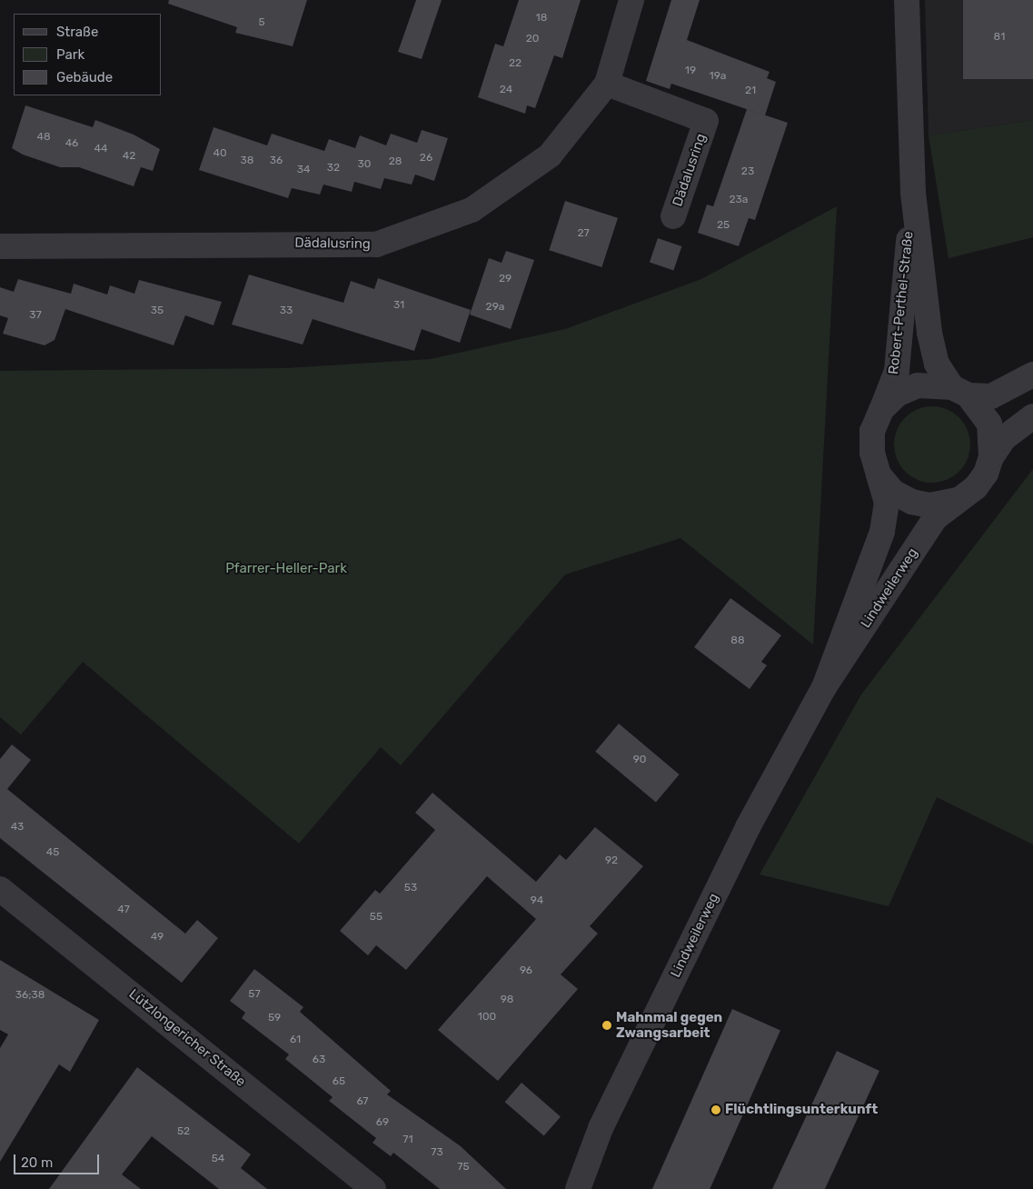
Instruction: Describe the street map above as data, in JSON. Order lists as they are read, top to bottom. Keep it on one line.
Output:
{"streets":{"street":["Dädalusring","Robert-Perthel-Straße","Lindweilerweg","Lützlongericher Straße"]},"crossings":[["Robert-Perthel-Straße","Lindweilerweg"]],"parks":["Pfarrer-Heller-Park"],"places":["Mahnmal gegen Zwangsarbeit","Flüchtlingsunterkunft"],"house_numbers":["18","5","81","20","22","19","19a","24","21","48","46","44","40","42","26","38","36","28","30","32","34","23","23a","25","27","29","31","29a","35","33","37","88","90","43","45","92","53","94","47","55","49","96","57","36;38","98","100","59","61","63","65","67","69","52","71","73","54","75"],"legend":["Straße","Park","Gebäude"],"scale_bar":"20 m"}
